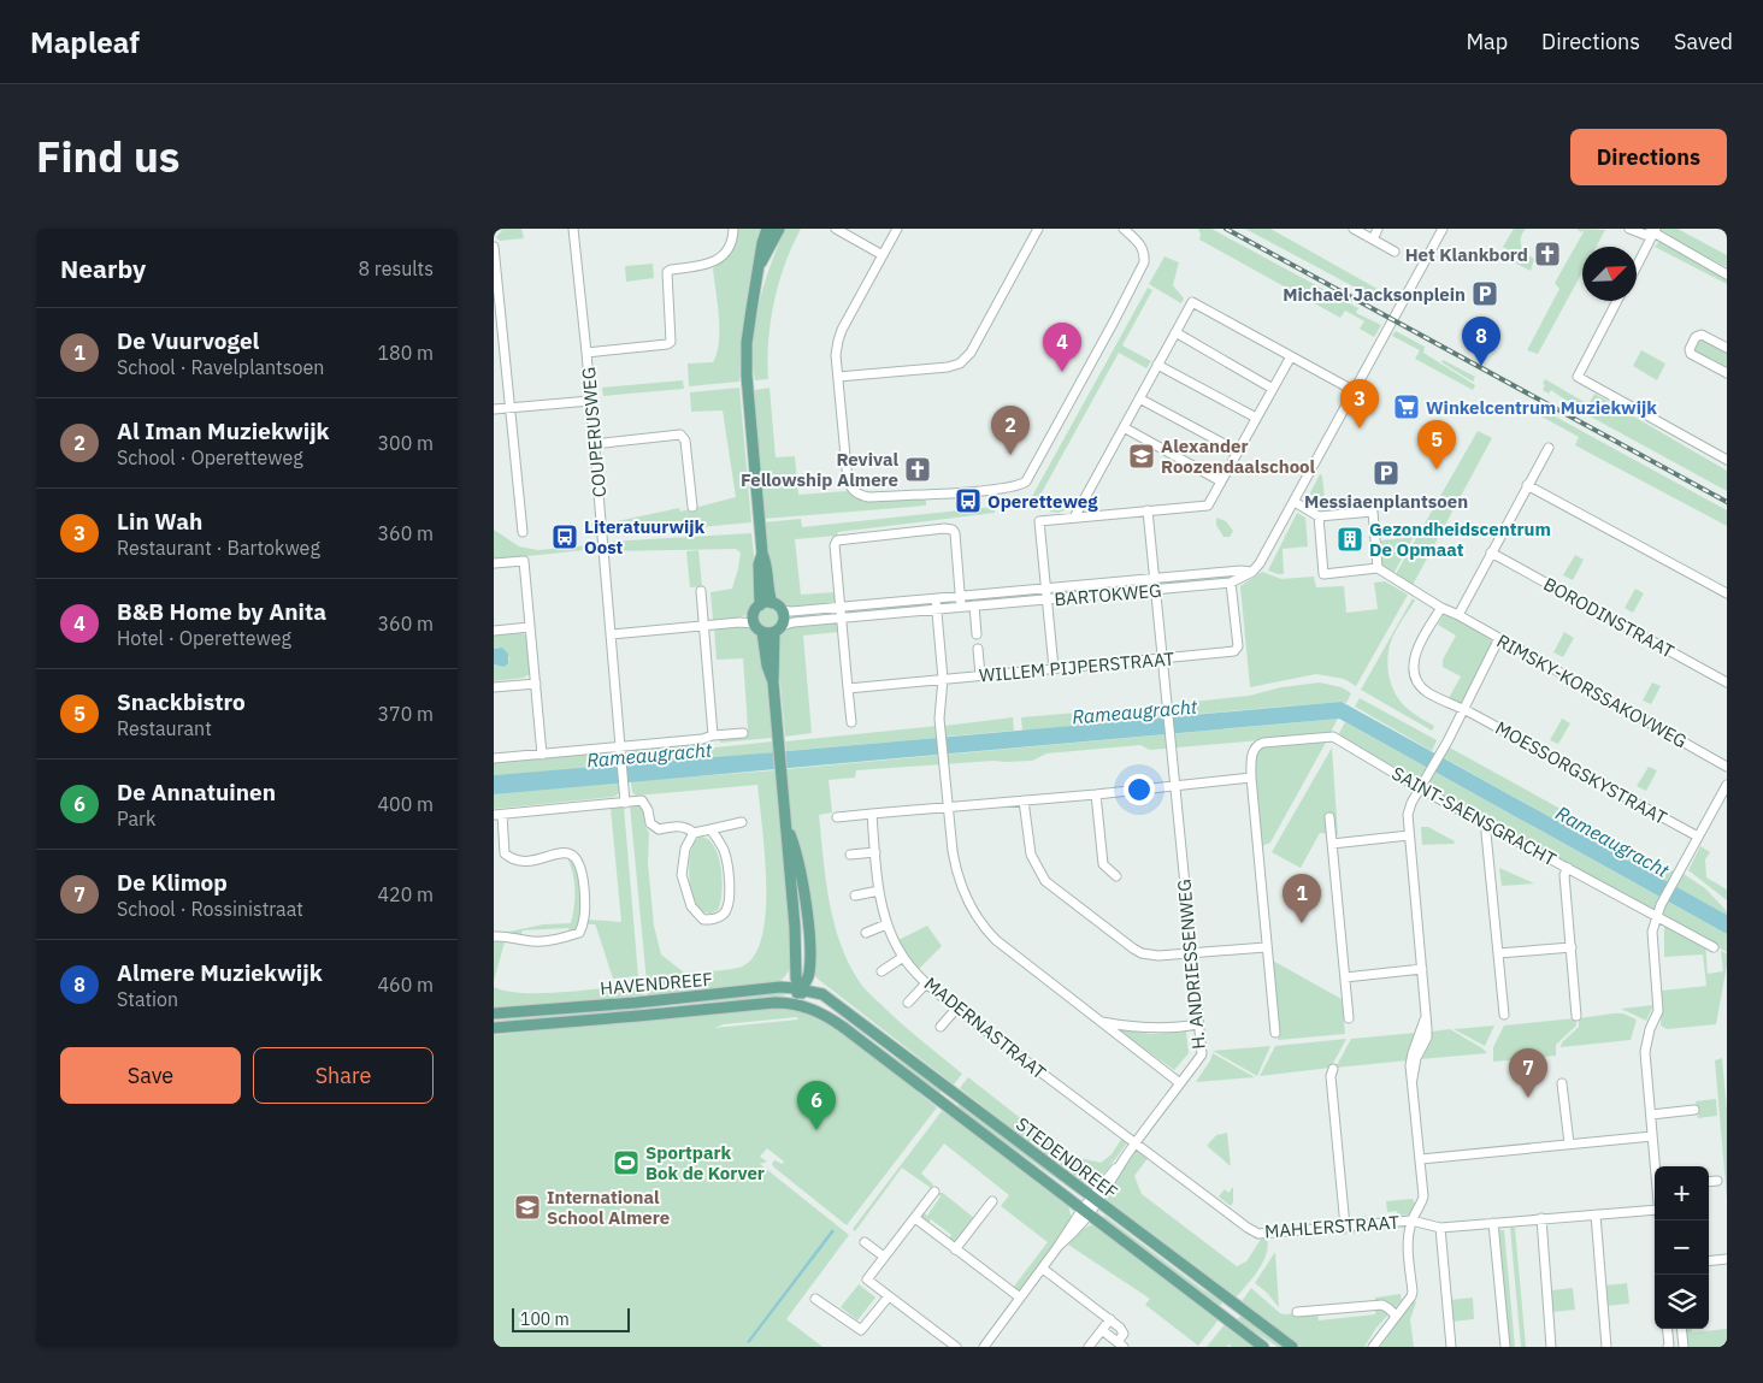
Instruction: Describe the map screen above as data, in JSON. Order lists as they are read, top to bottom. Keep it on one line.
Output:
{"streets":{"main road":["HAVENDREEF","STEDENDREEF"],"street":["COUPERUSWEG","BARTOKWEG","BORODINSTRAAT","WILLEM PIJPERSTRAAT","RIMSKY-KORSSAKOVWEG","MOESSORGSKYSTRAAT","SAINT-SAENSGRACHT","H. ANDRIESSENWEG","MADERNASTRAAT","MAHLERSTRAAT"]},"crossings":[["BARTOKWEG","WILLEM PIJPERSTRAAT"],["WILLEM PIJPERSTRAAT","H. ANDRIESSENWEG"],["RIMSKY-KORSSAKOVWEG","MOESSORGSKYSTRAAT"],["H. ANDRIESSENWEG","MADERNASTRAAT"],["H. ANDRIESSENWEG","STEDENDREEF"],["H. ANDRIESSENWEG","MAHLERSTRAAT"],["HAVENDREEF","STEDENDREEF"],["MADERNASTRAAT","MAHLERSTRAAT"]],"water":["Rameaugracht"],"places":{"church":["Het Klankbord","Revival Fellowship Almere"],"parking":["Michael Jacksonplein","Messiaenplantsoen"],"supermarket":["Winkelcentrum Muziekwijk"],"school or university":["Alexander Roozendaalschool","International School Almere"],"bus stop":["Operetteweg","Literatuurwijk Oost"],"building":["Gezondheidscentrum De Opmaat"],"sports":["Sportpark Bok de Korver"]},"scale_bar":"100 m","north":"top right","page":{"header":"Mapleaf","nav":["Map","Directions","Saved"],"title":"Find us","buttons":["Directions",["Save","Share"]],"heading":["Nearby","8 results"],"list":[{"mark":"1","name":"De Vuurvogel","note":"School · Ravelplantsoen","value":"180 m"},{"mark":"2","name":"Al Iman Muziekwijk","note":"School · Operetteweg","value":"300 m"},{"mark":"3","name":"Lin Wah","note":"Restaurant · Bartokweg","value":"360 m"},{"mark":"4","name":"B&B Home by Anita","note":"Hotel · Operetteweg","value":"360 m"},{"mark":"5","name":"Snackbistro","note":"Restaurant","value":"370 m"},{"mark":"6","name":"De Annatuinen","note":"Park","value":"400 m"},{"mark":"7","name":"De Klimop","note":"School · Rossinistraat","value":"420 m"},{"mark":"8","name":"Almere Muziekwijk","note":"Station","value":"460 m"}],"pins":["8","4","3","2","5","1","7","6"],"map_buttons":["+","−"],"scale":"100 m"}}
